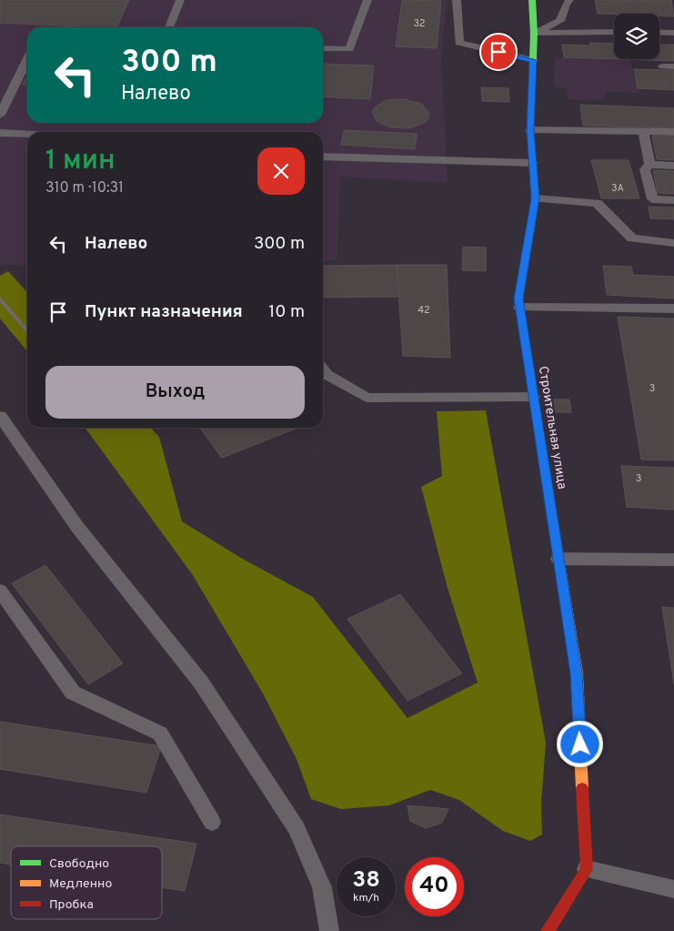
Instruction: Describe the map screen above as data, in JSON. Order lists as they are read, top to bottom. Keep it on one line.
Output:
{"streets":{"street":["Строительная улица"]},"house_numbers":["32","3А","42","3","3"],"legend":["Свободно","Медленно","Пробка"],"page":{"turn":["300 m","Налево"],"heading":["1 мин","310 m · 10:31"],"list":[{"name":"Налево","value":"300 m"},{"name":"Пункт назначения","value":"10 m"}],"buttons":"Выход","speed":"38 km/h","limit":"40"}}
